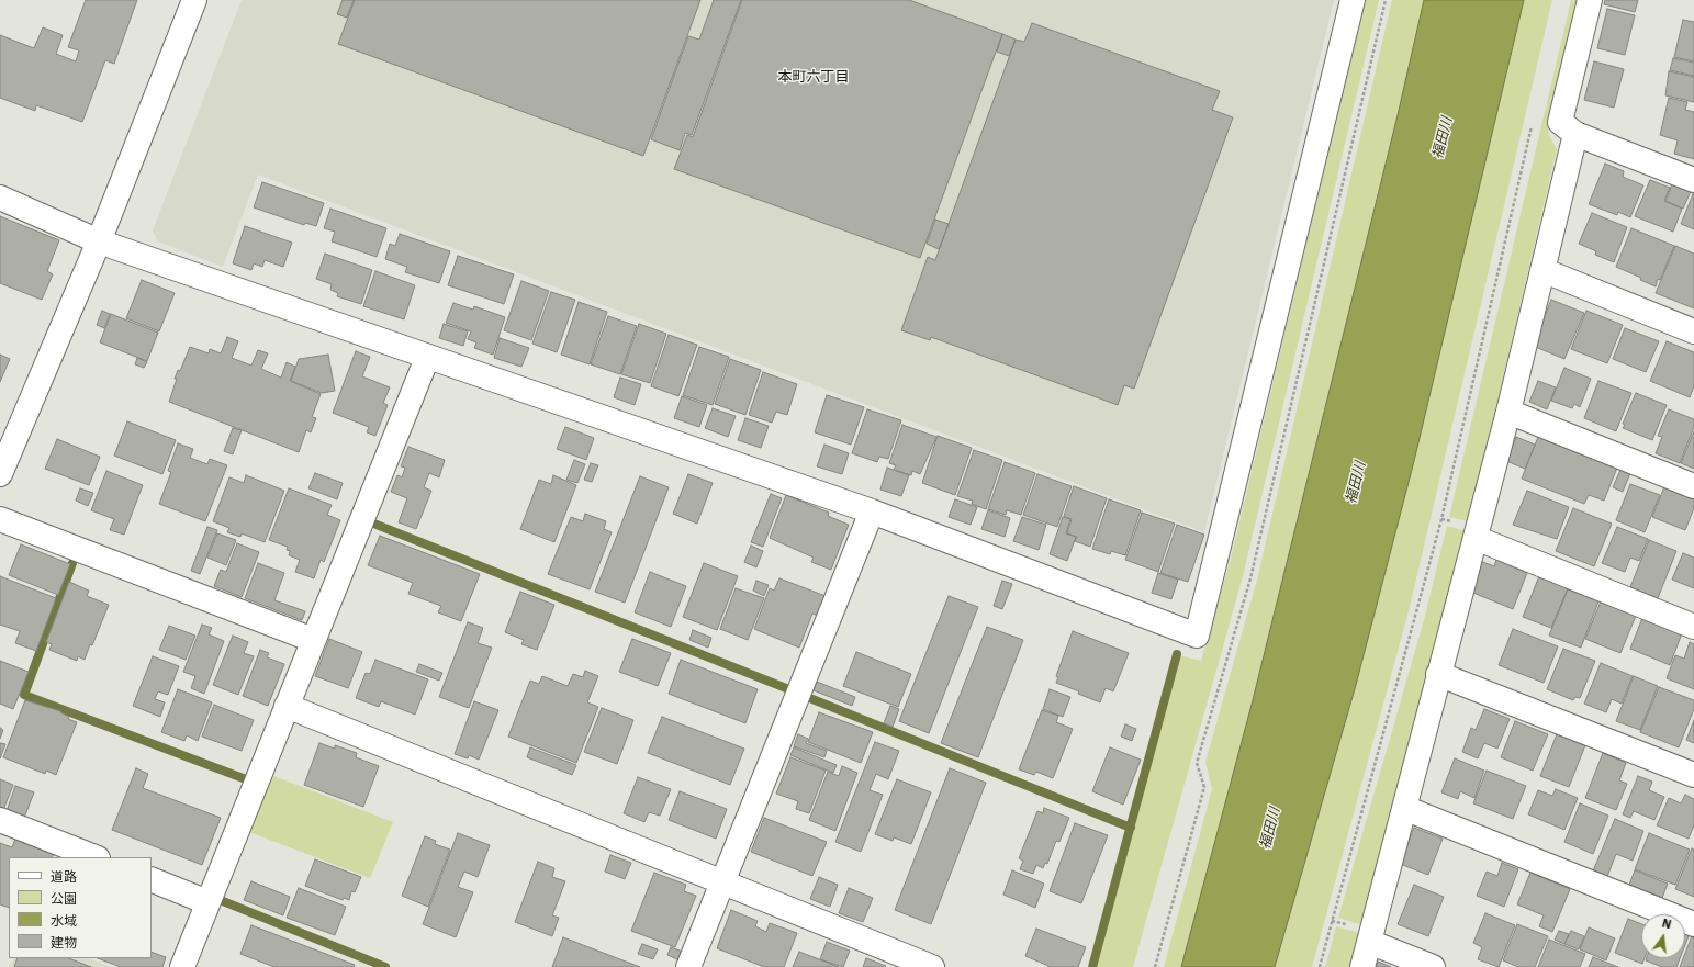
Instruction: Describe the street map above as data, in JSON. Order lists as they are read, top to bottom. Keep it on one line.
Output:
{"districts":["本町六丁目"],"water":["福田川"],"legend":["道路","公園","水域","建物"],"north":"top"}
